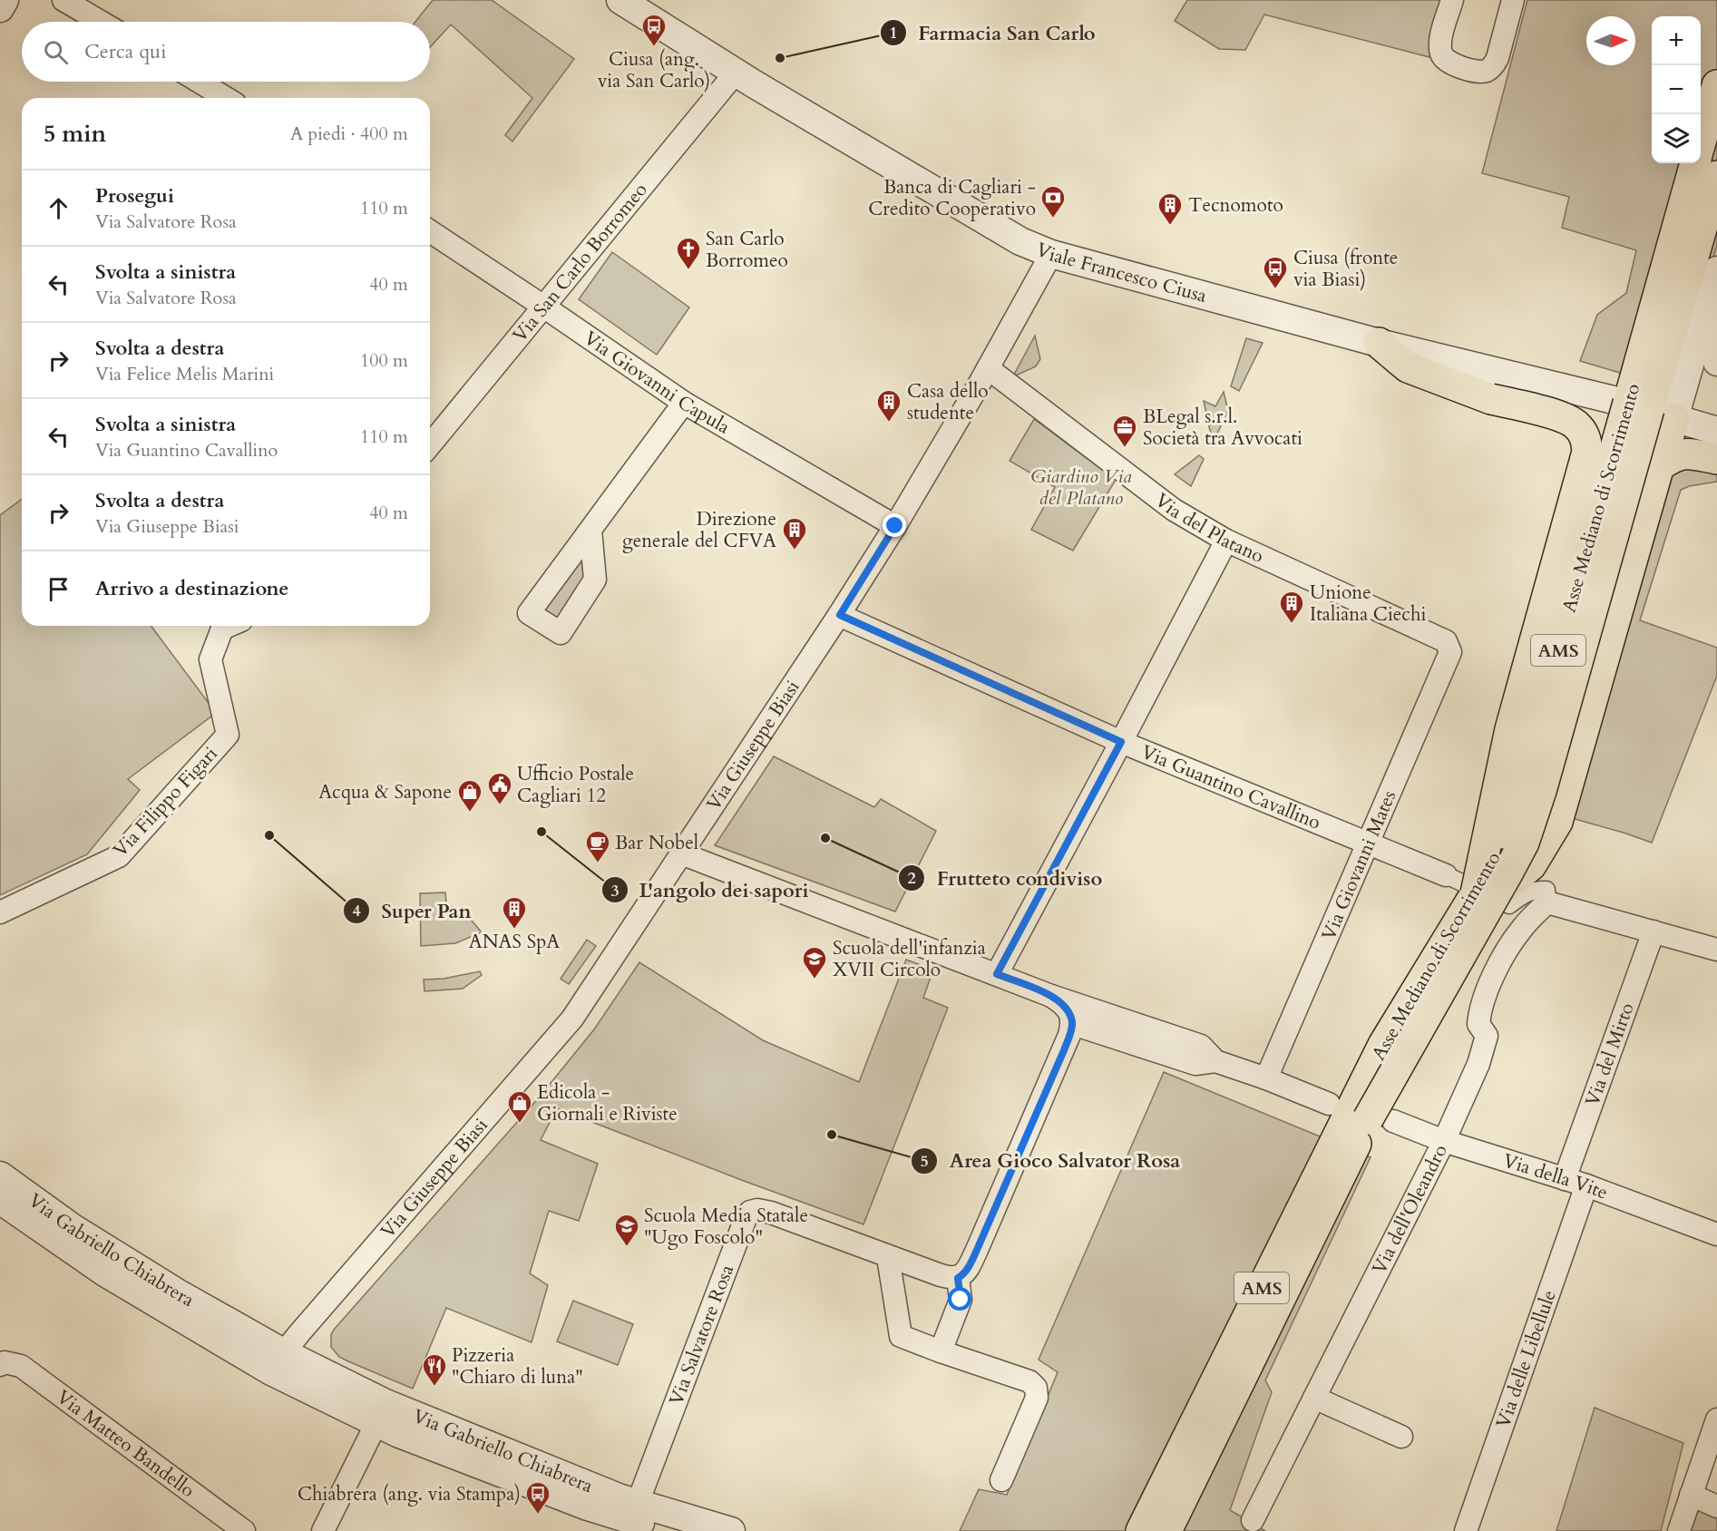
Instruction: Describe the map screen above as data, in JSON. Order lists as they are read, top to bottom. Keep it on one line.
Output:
{"streets":{"highway":["Asse Mediano di Scorrimento","AMS"],"street":["Via San Carlo Borromeo","Viale Francesco Ciusa","Via Giovanni Capula","Via del Platano","Via Giuseppe Biasi","Via Guantino Cavallino","Via Filippo Figari","Via Giovanni Mates","Via del Mirto","Via della Vite","Via dell'Oleandro","Via Gabriello Chiabrera","Via Salvatore Rosa","Via delle Libellule","Via Matteo Bandello"]},"crossings":[["Via San Carlo Borromeo","Viale Francesco Ciusa"],["Via San Carlo Borromeo","Via Giovanni Capula"],["Viale Francesco Ciusa","Via Giuseppe Biasi"],["Via Giovanni Capula","Via Giuseppe Biasi"],["Via del Platano","Via Giuseppe Biasi"],["Via del Platano","Via Giovanni Mates"],["Via Giuseppe Biasi","Via Guantino Cavallino"],["Via Giuseppe Biasi","Via Gabriello Chiabrera"],["Via Guantino Cavallino","Via Giovanni Mates"],["Via del Mirto","Via della Vite"],["Via della Vite","Via dell'Oleandro"],["Via della Vite","Via delle Libellule"],["Via Gabriello Chiabrera","Via Salvatore Rosa"]],"parks":["Giardino Via del Platano"],"places":{"bus stop":["Ciusa (ang. via San Carlo)","Ciusa (fronte via Biasi)","Chiabrera (ang. via Stampa)"],"other":["Farmacia San Carlo","L'angolo dei sapori","Super Pan","Frutteto condiviso","Area Gioco Salvator Rosa"],"bank":["Banca di Cagliari - Credito Cooperativo"],"building":["Tecnomoto","Casa dello studente","Direzione generale del CFVA","Unione Italiana Ciechi","ANAS SpA"],"church":["San Carlo Borromeo"],"office":["BLegal s.r.l. Società tra Avvocati"],"public building":["Ufficio Postale Cagliari 12"],"shop":["Acqua & Sapone","Edicola - Giornali e Riviste"],"cafe":["Bar Nobel"],"school or university":["Scuola dell'infanzia XVII Circolo","Scuola Media Statale \"Ugo Foscolo\""],"restaurant":["Pizzeria \"Chiaro di luna\""]},"north":"right","page":{"map_buttons":["+","−"],"search":"Cerca qui","heading":["5 min","A piedi · 400 m"],"list":[["Prosegui","Via Salvatore Rosa","110 m"],["Svolta a sinistra","Via Salvatore Rosa","40 m"],["Svolta a destra","Via Felice Melis Marini","100 m"],["Svolta a sinistra","Via Guantino Cavallino","110 m"],["Svolta a destra","Via Giuseppe Biasi","40 m"],"Arrivo a destinazione"]}}
